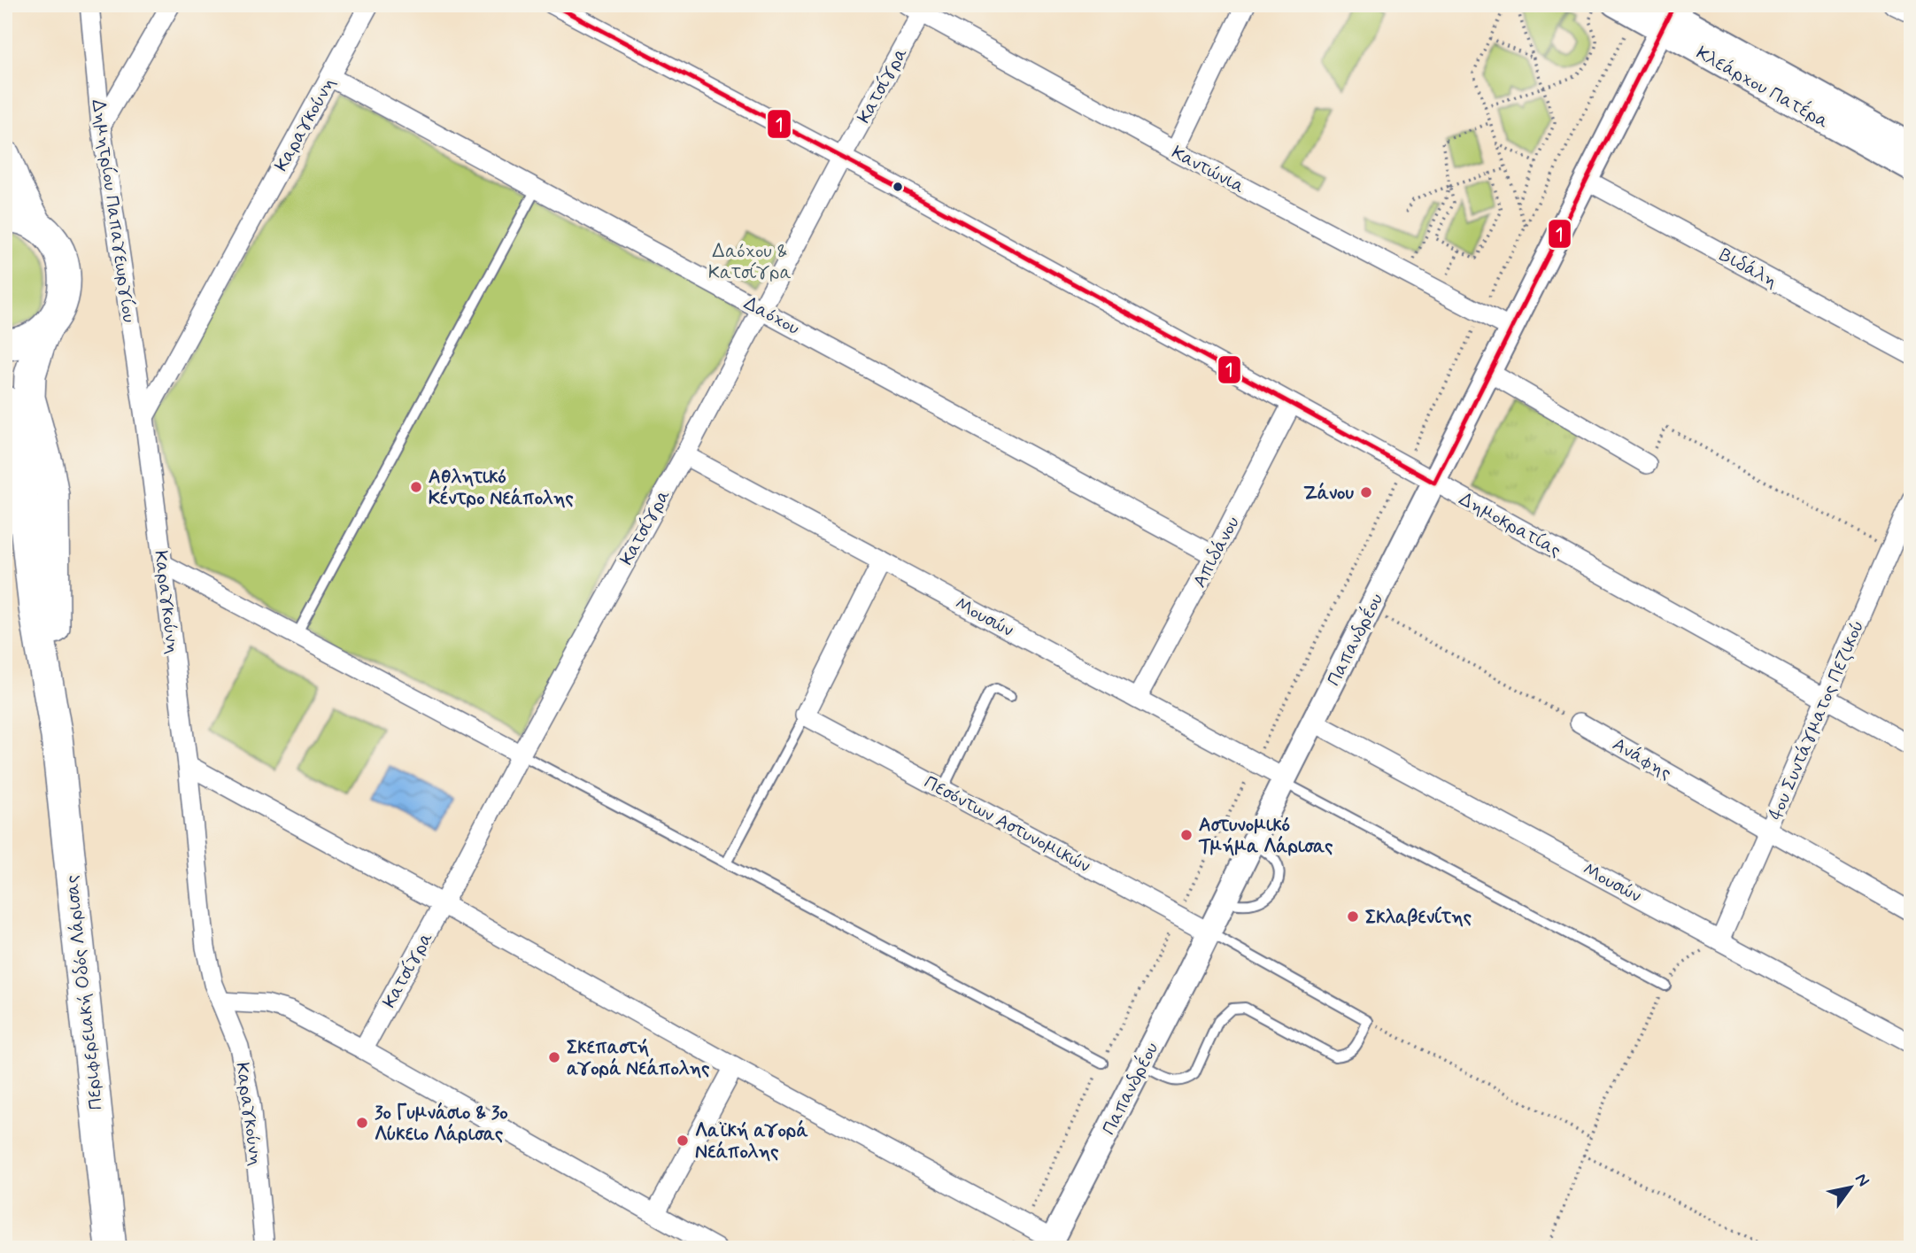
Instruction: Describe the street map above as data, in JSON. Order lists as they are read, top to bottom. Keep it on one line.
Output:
{"streets":{"highway":["Περιφερειακή Οδός Λάρισας"],"street":["Κατσίγρα","Κλεάρχου Πατέρα","Καραγκούνη","Καντώνια","Δημητρίου Παπαγεωργίου","Βιδάλη","Δαόχου","Δημοκρατίας","Απιδάνου","Μουσών","Παπανδρέου","4ου Συντάγματος Πεζικού","Ανάφης","Πεσόντων Αστυνομικών"]},"crossings":[["Κατσίγρα","Καντώνια"],["Κατσίγρα","Δαόχου"],["Κατσίγρα","Δημοκρατίας"],["Κατσίγρα","Μουσών"],["Κλεάρχου Πατέρα","Παπανδρέου"],["Καραγκούνη","Δημητρίου Παπαγεωργίου"],["Καραγκούνη","Δαόχου"],["Καντώνια","Παπανδρέου"],["Βιδάλη","Παπανδρέου"],["Δαόχου","Απιδάνου"],["Δημοκρατίας","Απιδάνου"],["Δημοκρατίας","Παπανδρέου"],["Δημοκρατίας","4ου Συντάγματος Πεζικού"],["Απιδάνου","Μουσών"],["Μουσών","Παπανδρέου"],["Μουσών","4ου Συντάγματος Πεζικού"],["Παπανδρέου","Πεσόντων Αστυνομικών"],["4ου Συντάγματος Πεζικού","Ανάφης"]],"parks":["Δαόχου & Κατσίγρα"],"places":["Αθλητικό Κέντρο Νεάπολης","Ζάνου","Αστυνομικό Τμήμα Λάρισας","Σκλαβενίτης","Σκεπαστή αγορά Νεάπολης","3ο Γυμνάσιο & 3ο Λύκειο Λάρισας","Λαϊκή αγορά Νεάπολης"],"lines":["transit line 1"],"north":"top right"}
